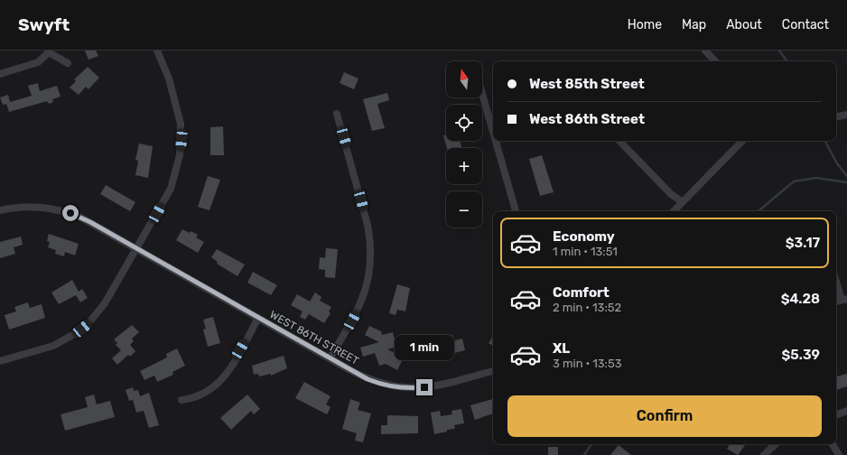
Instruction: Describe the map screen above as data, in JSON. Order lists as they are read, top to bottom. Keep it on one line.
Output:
{"streets":{"street":["WEST 86TH STREET"]},"north":"top","page":{"header":"Swyft","nav":["Home","Map","About","Contact"],"map_buttons":["+","−"],"banner":["West 85th Street","West 86th Street"],"list":[{"name":"Economy","note":"1 min · 13:51","value":"$3.17"},{"name":"Comfort","note":"2 min · 13:52","value":"$4.28"},{"name":"XL","note":"3 min · 13:53","value":"$5.39"}],"bubble":"1 min","buttons":"Confirm"}}
